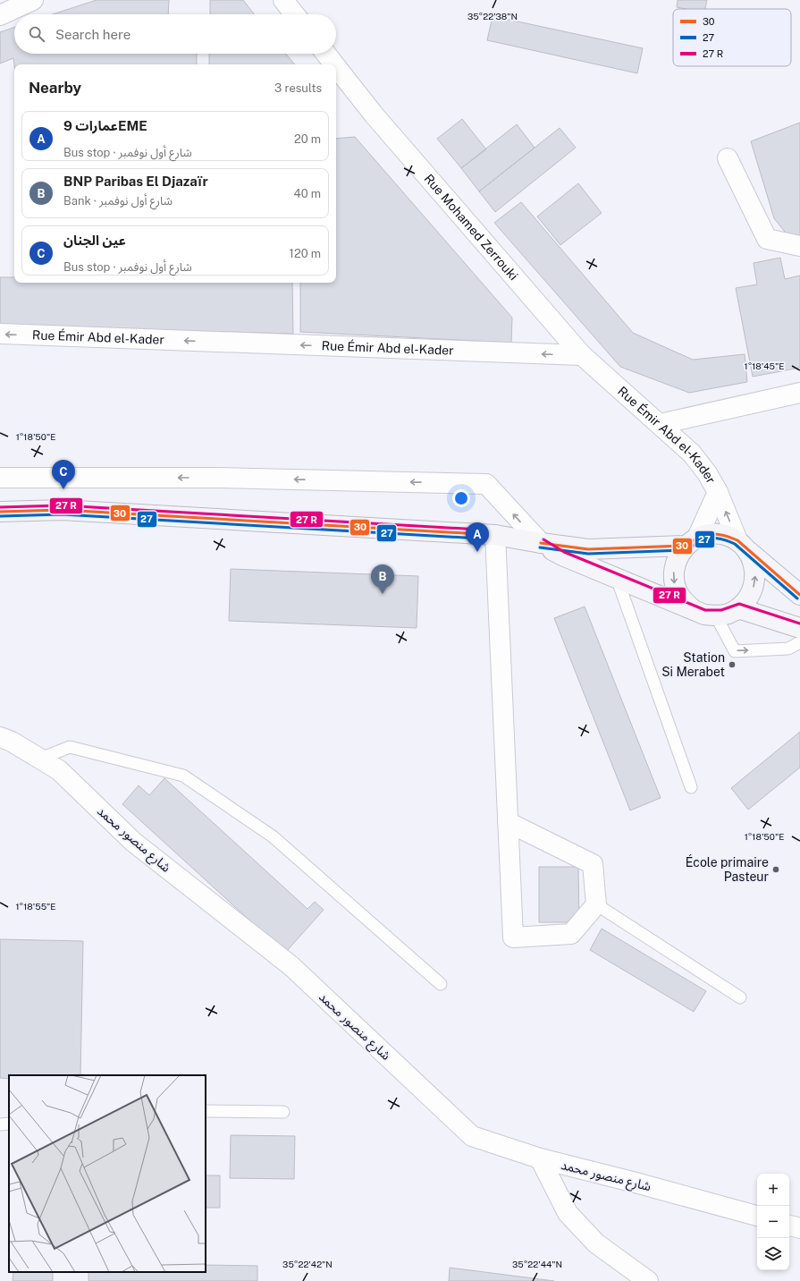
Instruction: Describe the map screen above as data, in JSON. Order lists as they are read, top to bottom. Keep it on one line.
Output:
{"streets":{"street":["Rue Mohamed Zerrouki","Rue Émir Abd el-Kader","شارع منصور محمد"]},"crossings":[["Rue Mohamed Zerrouki","Rue Émir Abd el-Kader"]],"places":["Station Si Merabet","École primaire Pasteur"],"lines":["transit line 30","transit line 27"],"legend":["30","27","27 R"],"page":{"search":"Search here","heading":["Nearby","3 results"],"list":[{"mark":"A","name":"عمارات 9EME","note":"Bus stop · شارع أول نوفمبر","value":"20 m"},{"mark":"B","name":"BNP Paribas El Djazaïr","note":"Bank · شارع أول نوفمبر","value":"40 m"},{"mark":"C","name":"عين الجنان","note":"Bus stop · شارع أول نوفمبر","value":"120 m"}],"pins":["C","A","B"],"map_buttons":["+","−"]},"coordinates":["35°22'38\"N","1°18'45\"E","1°18'50\"E","1°18'55\"E","35°22'42\"N","35°22'44\"N"]}
